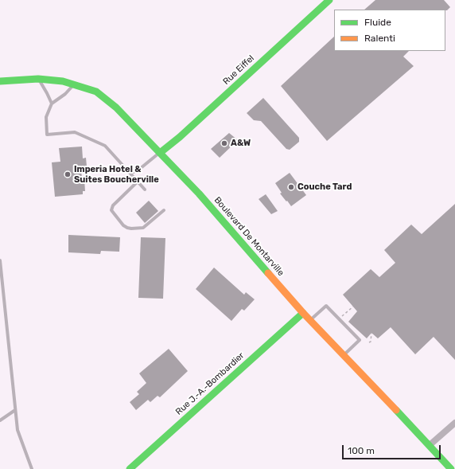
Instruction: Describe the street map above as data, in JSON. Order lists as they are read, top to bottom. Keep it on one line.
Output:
{"streets":{"street":["Rue Eiffel","Boulevard De Montarville","Rue J.-A.-Bombardier"]},"crossings":[["Rue Eiffel","Boulevard De Montarville"],["Boulevard De Montarville","Rue J.-A.-Bombardier"]],"places":["A&W","Imperia Hotel & Suites Boucherville","Couche Tard"],"legend":["Fluide","Ralenti"],"scale_bar":"100 m"}
